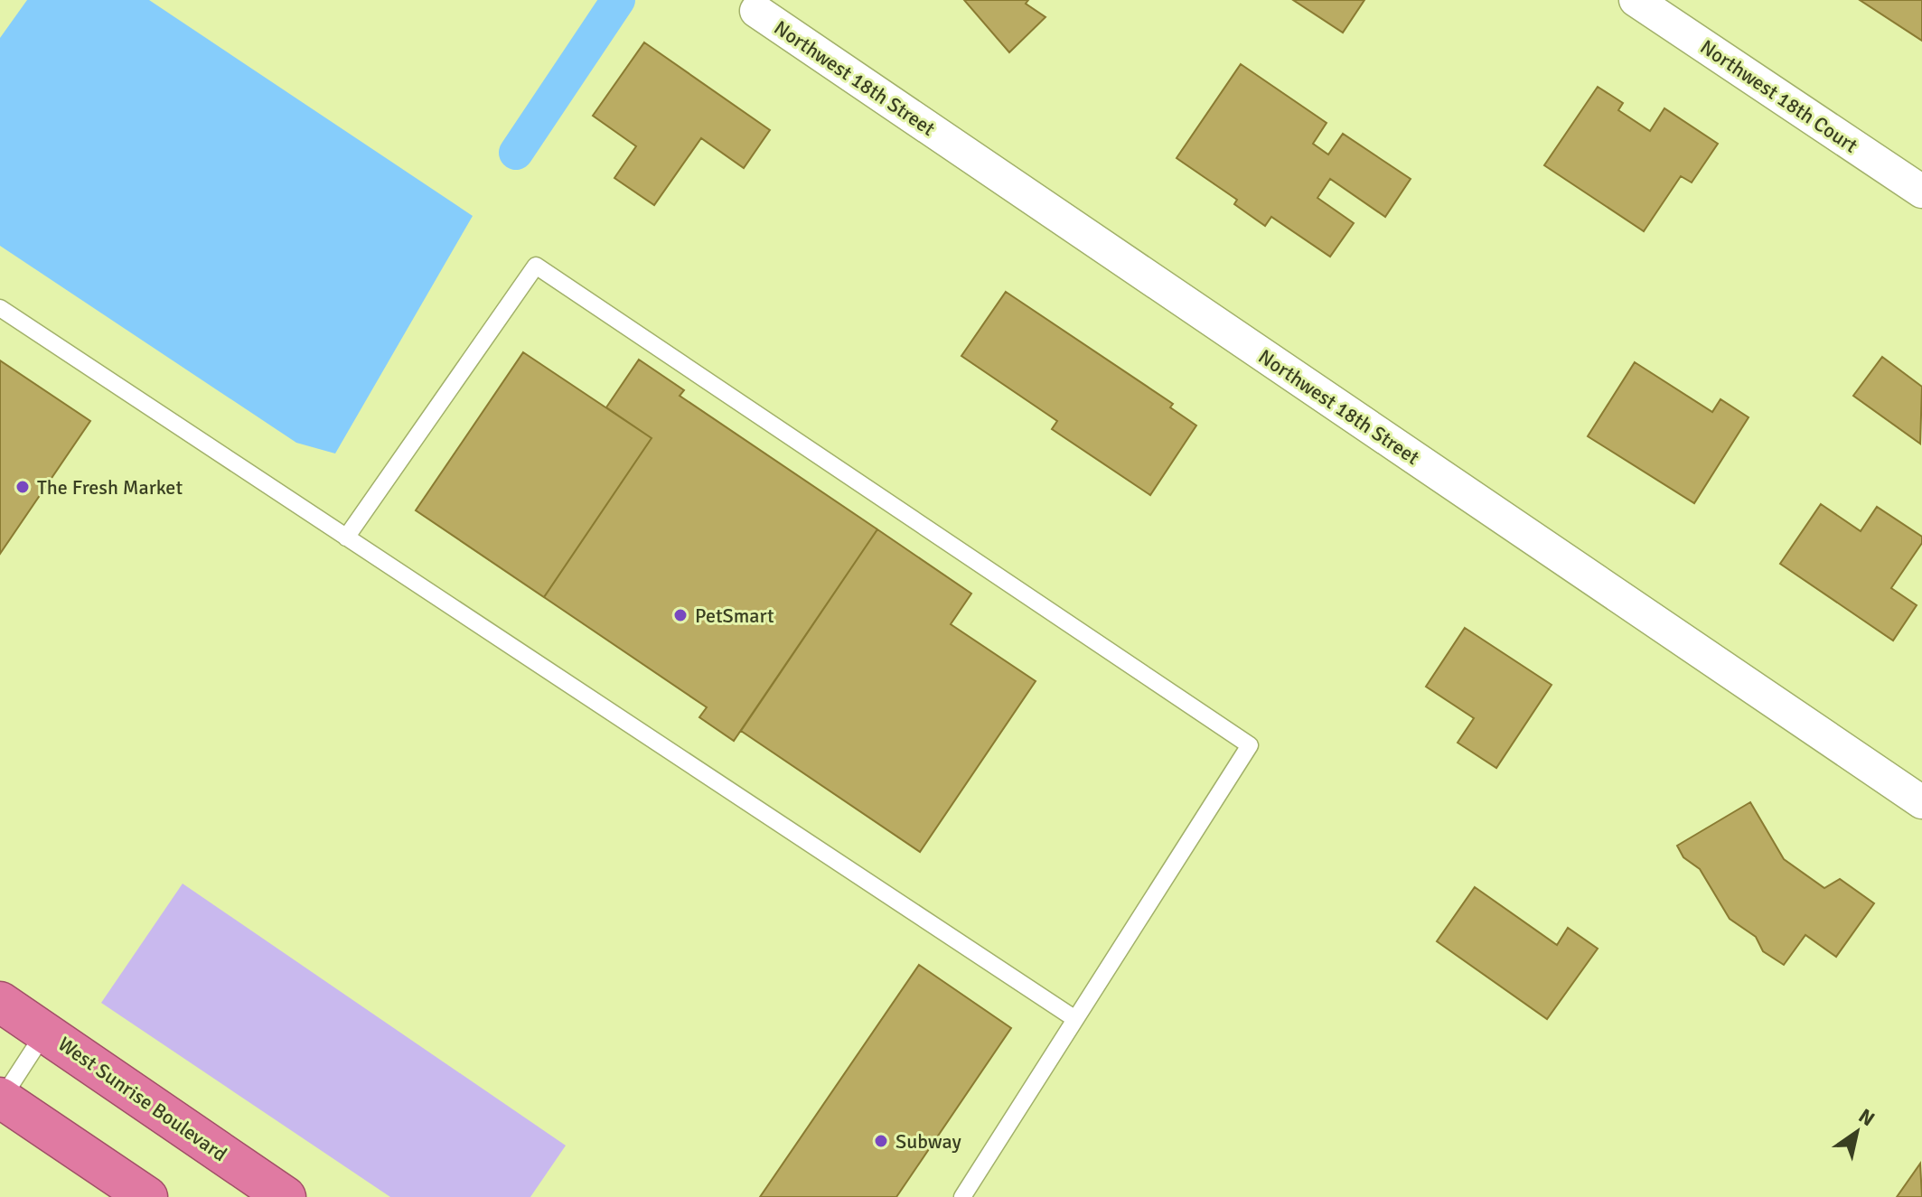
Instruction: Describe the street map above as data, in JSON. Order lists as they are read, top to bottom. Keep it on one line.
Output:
{"streets":{"highway":["West Sunrise Boulevard"],"street":["Northwest 18th Street","Northwest 18th Court"]},"places":["The Fresh Market","PetSmart","Subway"],"north":"top right"}
